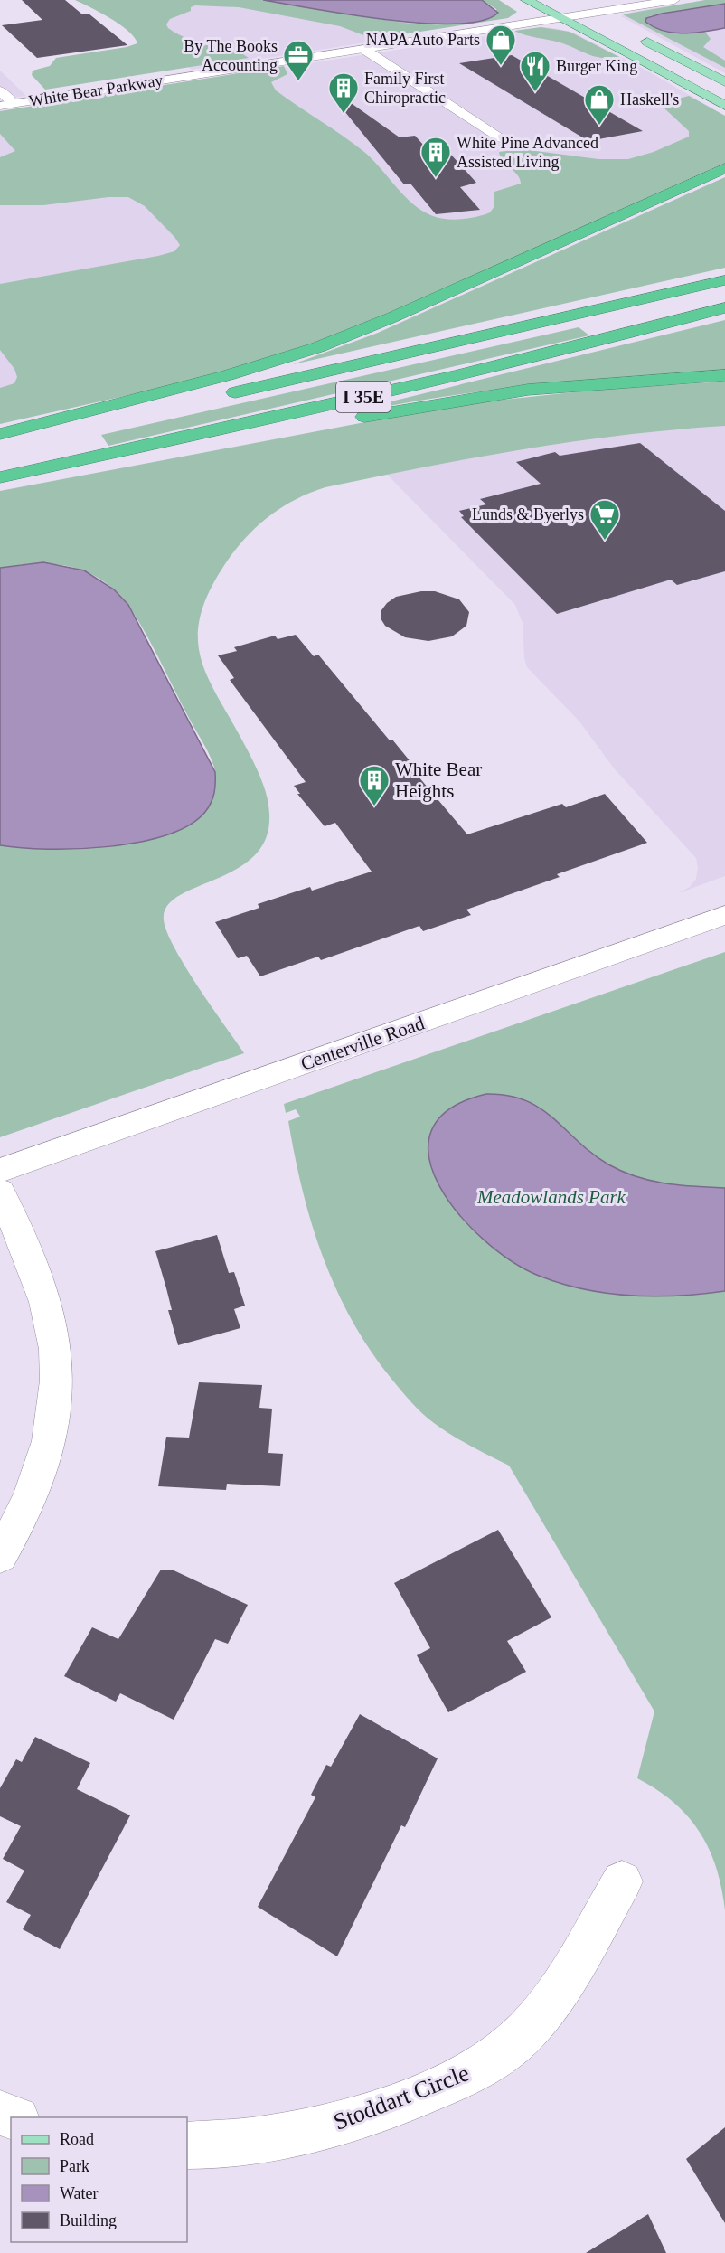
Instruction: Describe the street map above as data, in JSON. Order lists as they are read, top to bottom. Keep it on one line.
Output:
{"streets":{"highway":["I 35E"],"street":["White Bear Parkway","Centerville Road","Stoddart Circle"]},"parks":["Meadowlands Park"],"places":{"shop":["NAPA Auto Parts","Haskell's"],"office":["By The Books Accounting"],"restaurant":["Burger King"],"building":["Family First Chiropractic","White Pine Advanced Assisted Living","White Bear Heights"],"supermarket":["Lunds & Byerlys"]},"legend":["Road","Park","Water","Building"]}
